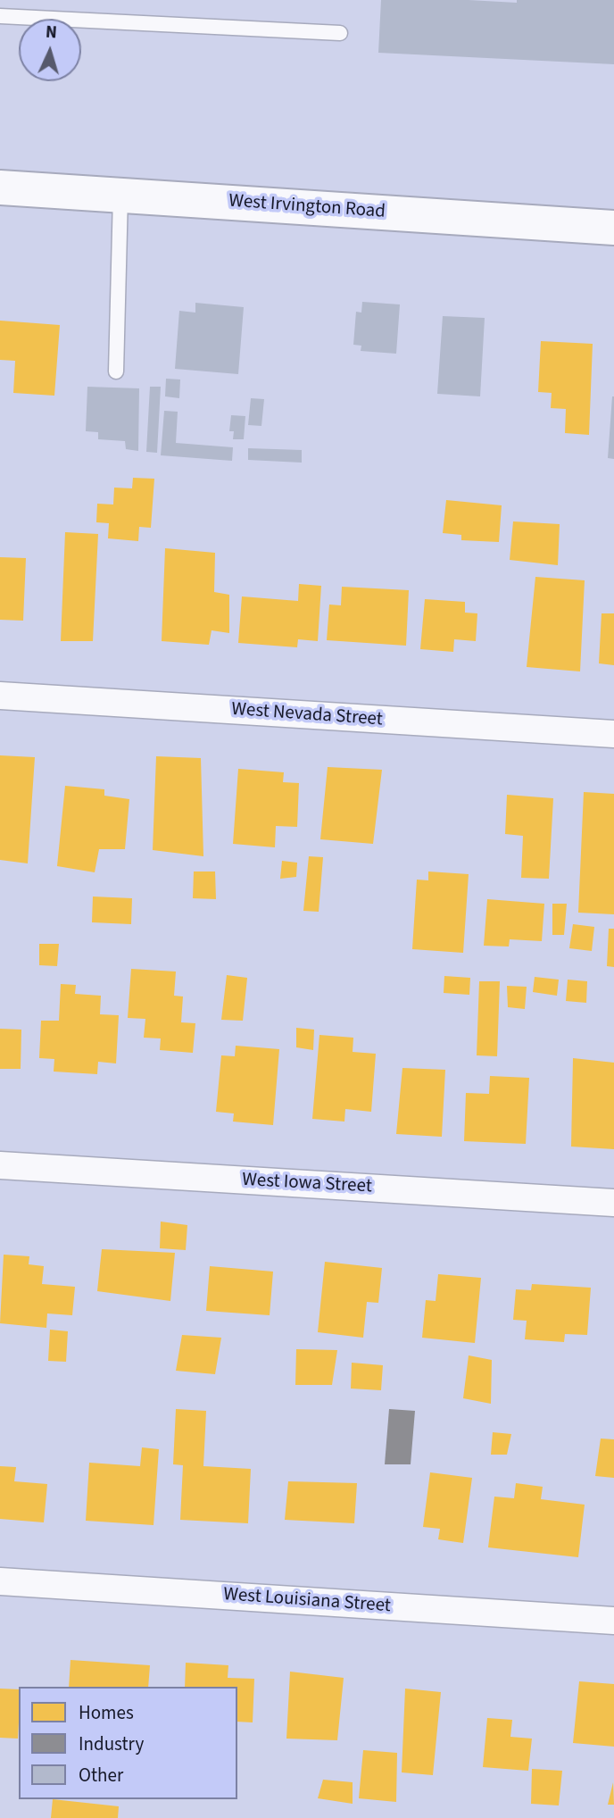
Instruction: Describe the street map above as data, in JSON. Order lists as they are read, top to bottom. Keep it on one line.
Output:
{"streets":{"main road":["West Irvington Road"],"street":["West Nevada Street","West Iowa Street","West Louisiana Street"]},"legend":["Homes","Industry","Other"],"north":"top"}
